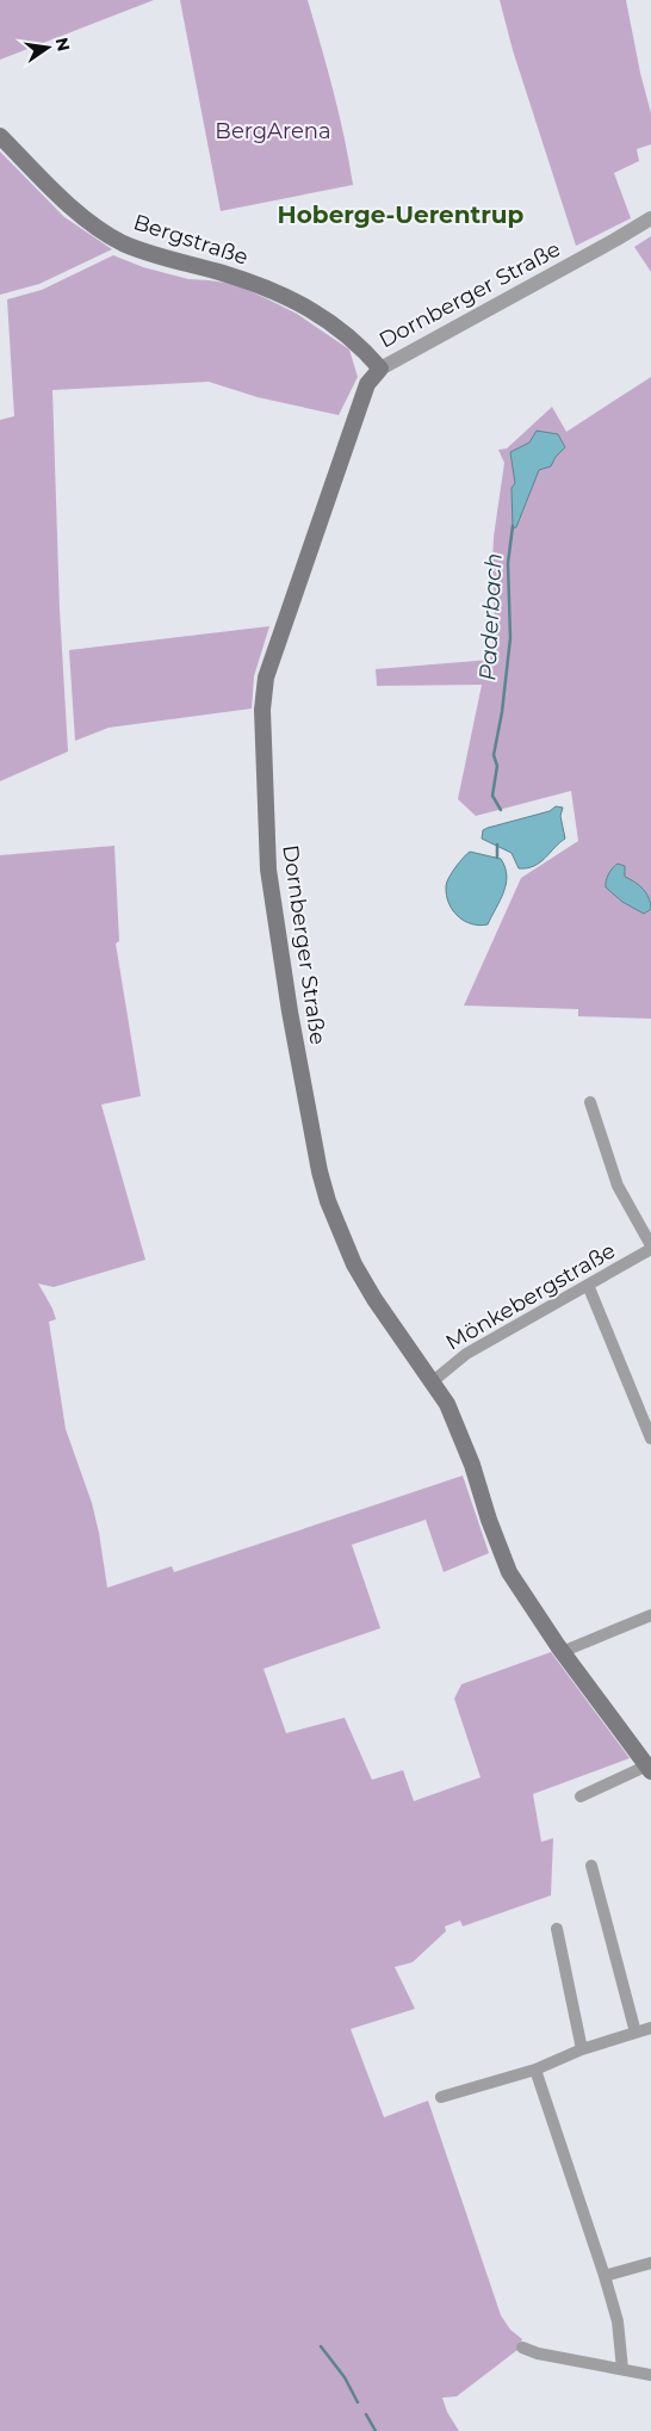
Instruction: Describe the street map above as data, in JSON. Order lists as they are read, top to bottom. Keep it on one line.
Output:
{"streets":{"main road":["Bergstraße","Dornberger Straße"],"street":["Mönkebergstraße"]},"crossings":[["Bergstraße","Dornberger Straße"],["Dornberger Straße","Mönkebergstraße"]],"districts":["Hoberge-Uerentrup"],"water":["Paderbach"],"parks":["BergArena"],"north":"right"}
